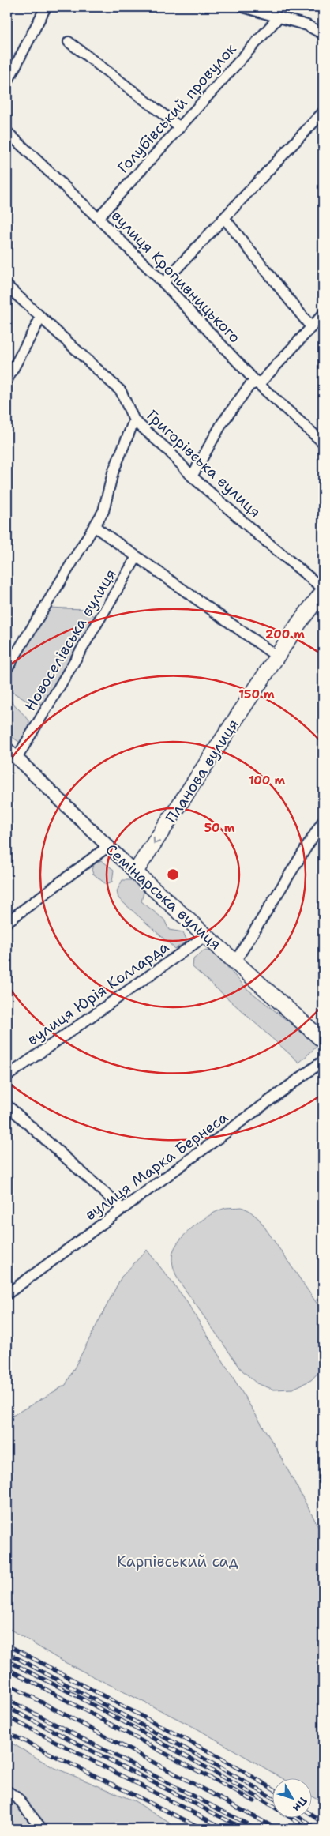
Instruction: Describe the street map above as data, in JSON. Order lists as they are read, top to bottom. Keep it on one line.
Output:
{"streets":{"main road":["Планова вулиця","Семінарська вулиця"],"street":["Голубівський провулок","вулиця Кропивницького","Григорівська вулиця","Новоселівська вулиця","вулиця Юрія Колларда","вулиця Марка Бернеса"]},"crossings":[["Голубівський провулок","вулиця Кропивницького"],["Новоселівська вулиця","Семінарська вулиця"],["Планова вулиця","Семінарська вулиця"],["Семінарська вулиця","вулиця Юрія Колларда"]],"one_way":["Планова вулиця"],"parks":["Карпівський сад"],"north":"bottom right","rings":["200 m","150 m","100 m","50 m"]}
